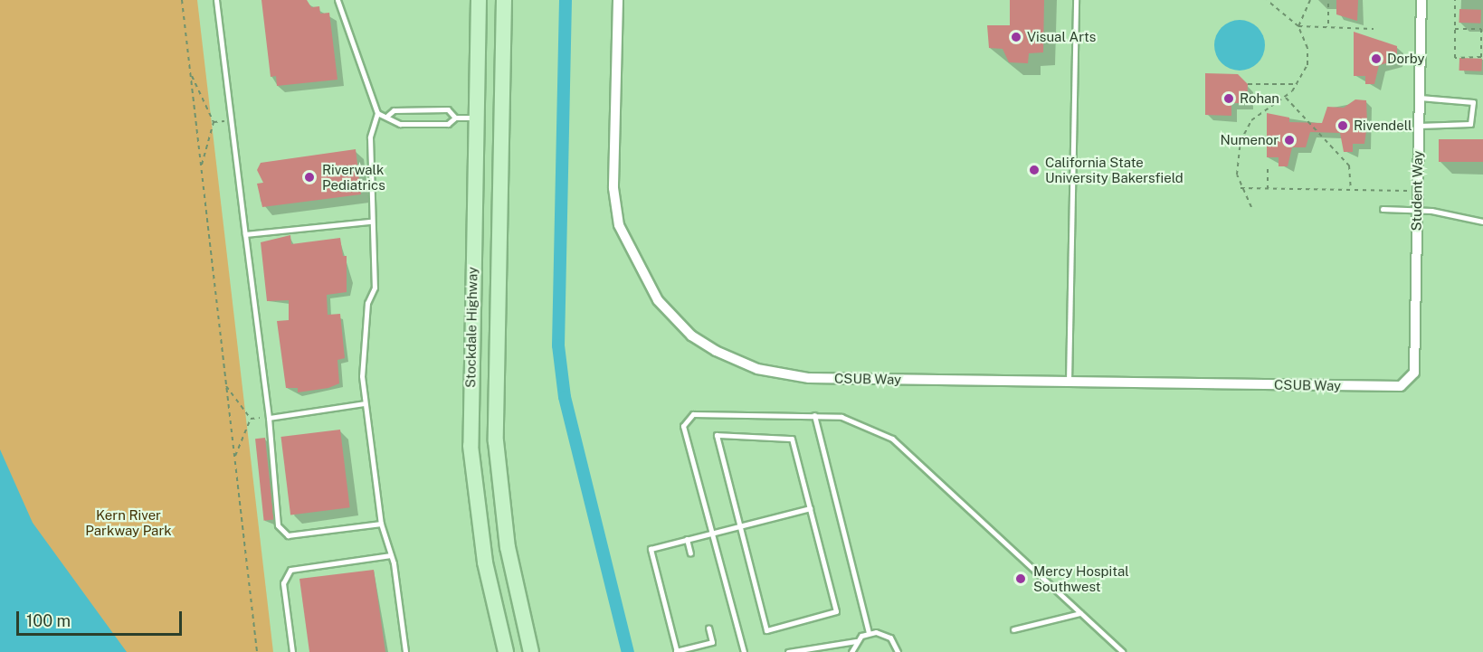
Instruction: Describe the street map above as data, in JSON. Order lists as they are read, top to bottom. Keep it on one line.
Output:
{"streets":{"main road":["Stockdale Highway"],"street":["Student Way","CSUB Way"]},"crossings":[["Student Way","CSUB Way"]],"parks":["Kern River Parkway Park"],"places":["Visual Arts","Dorby","Rohan","Rivendell","Numenor","California State University Bakersfield","Riverwalk Pediatrics","Mercy Hospital Southwest"],"scale_bar":"100 m"}
